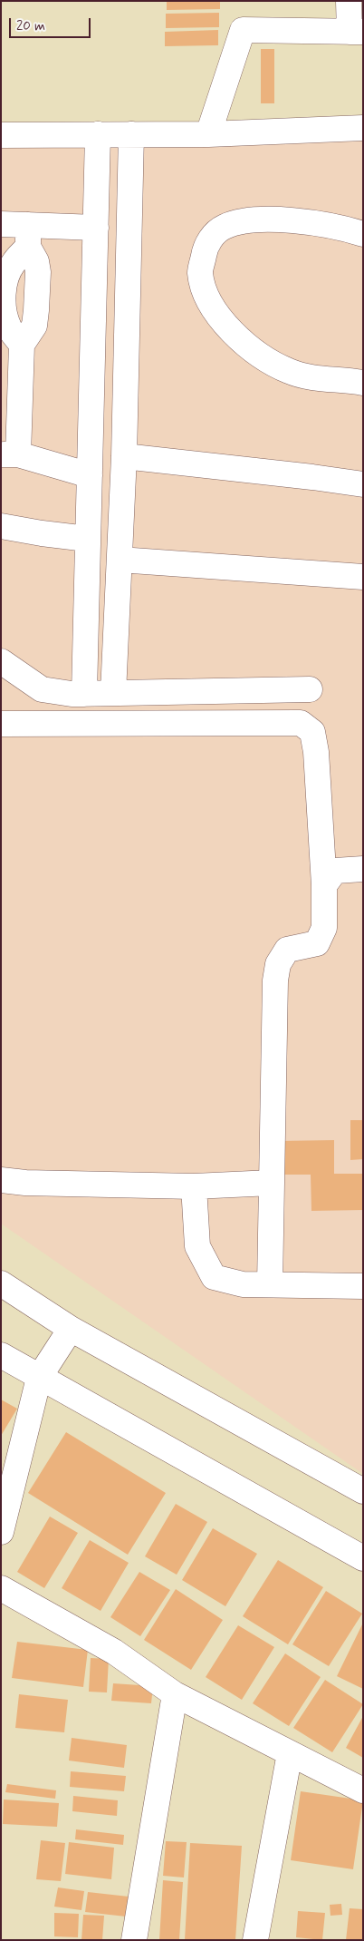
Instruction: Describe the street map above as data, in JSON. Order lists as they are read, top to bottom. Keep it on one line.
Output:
{"scale_bar":"20 m"}
